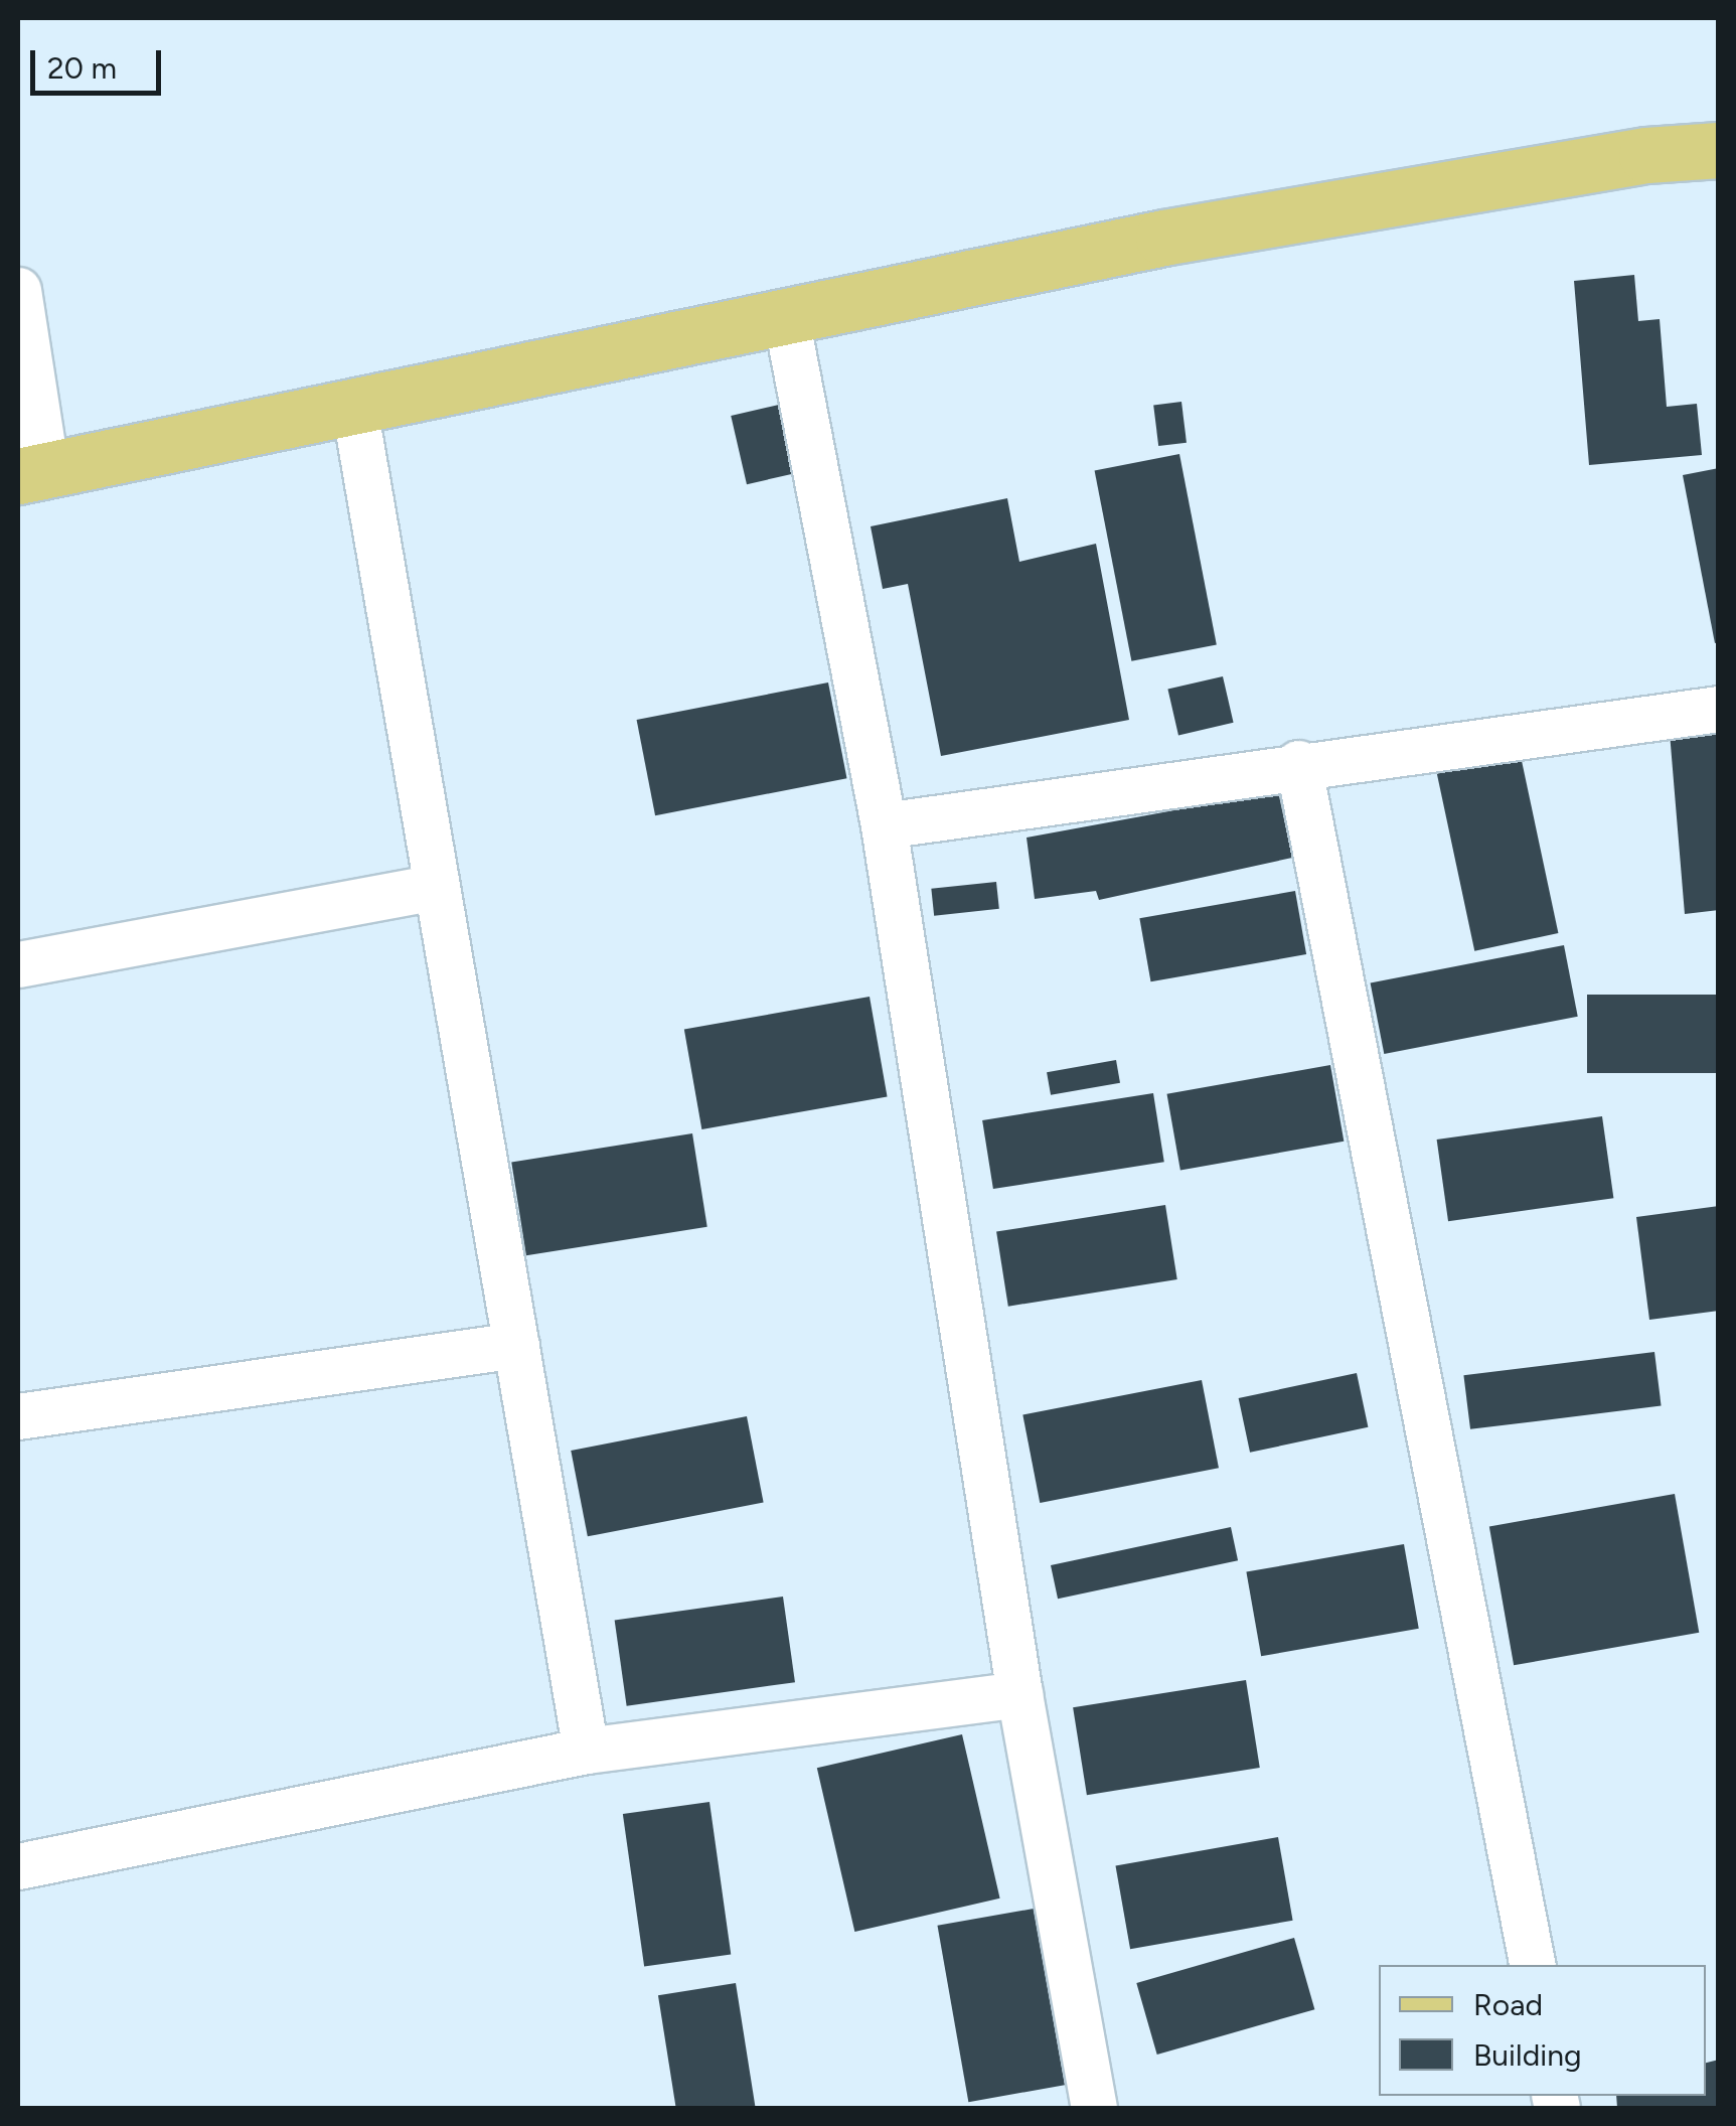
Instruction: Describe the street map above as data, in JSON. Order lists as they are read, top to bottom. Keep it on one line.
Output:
{"legend":["Road","Building"],"scale_bar":"20 m"}
